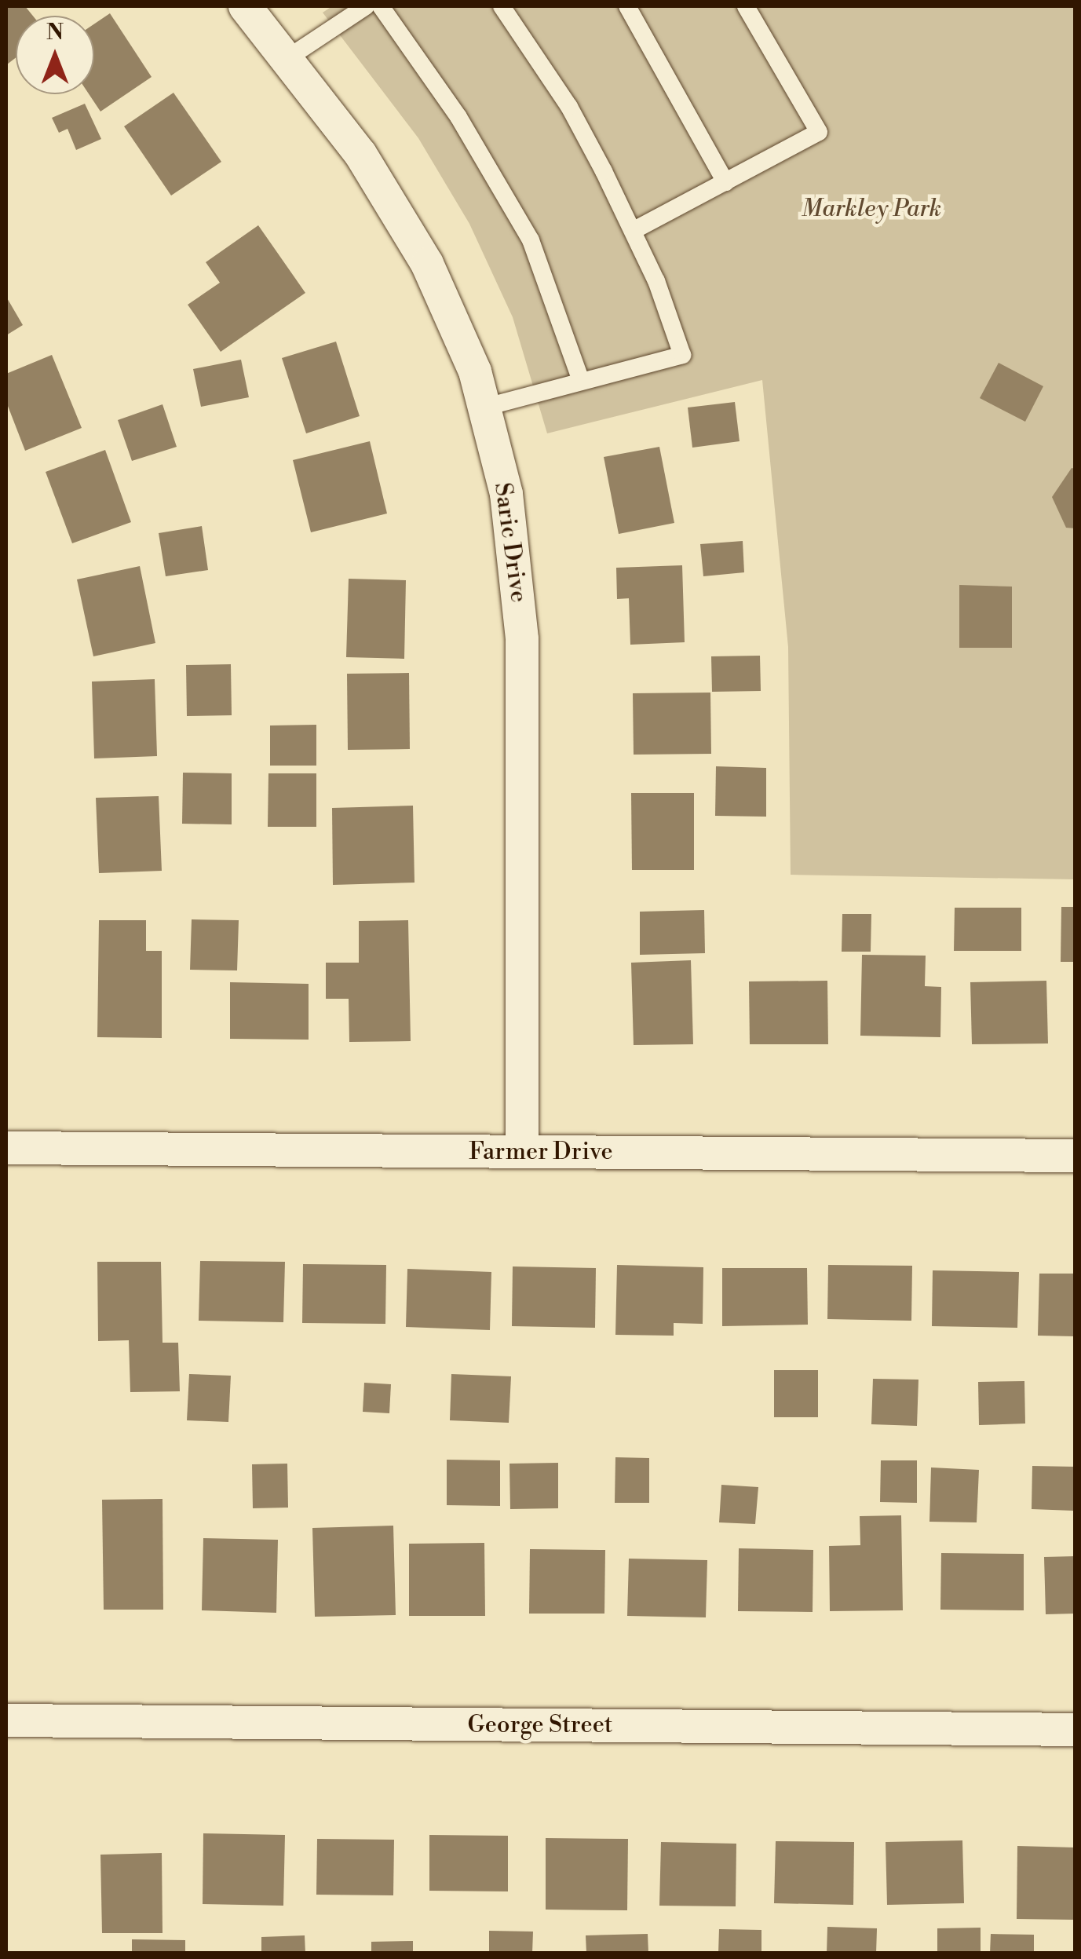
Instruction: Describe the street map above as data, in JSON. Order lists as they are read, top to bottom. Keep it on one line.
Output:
{"streets":{"street":["Saric Drive","Farmer Drive","George Street"]},"crossings":[["Saric Drive","Farmer Drive"]],"parks":["Markley Park"],"north":"top"}
